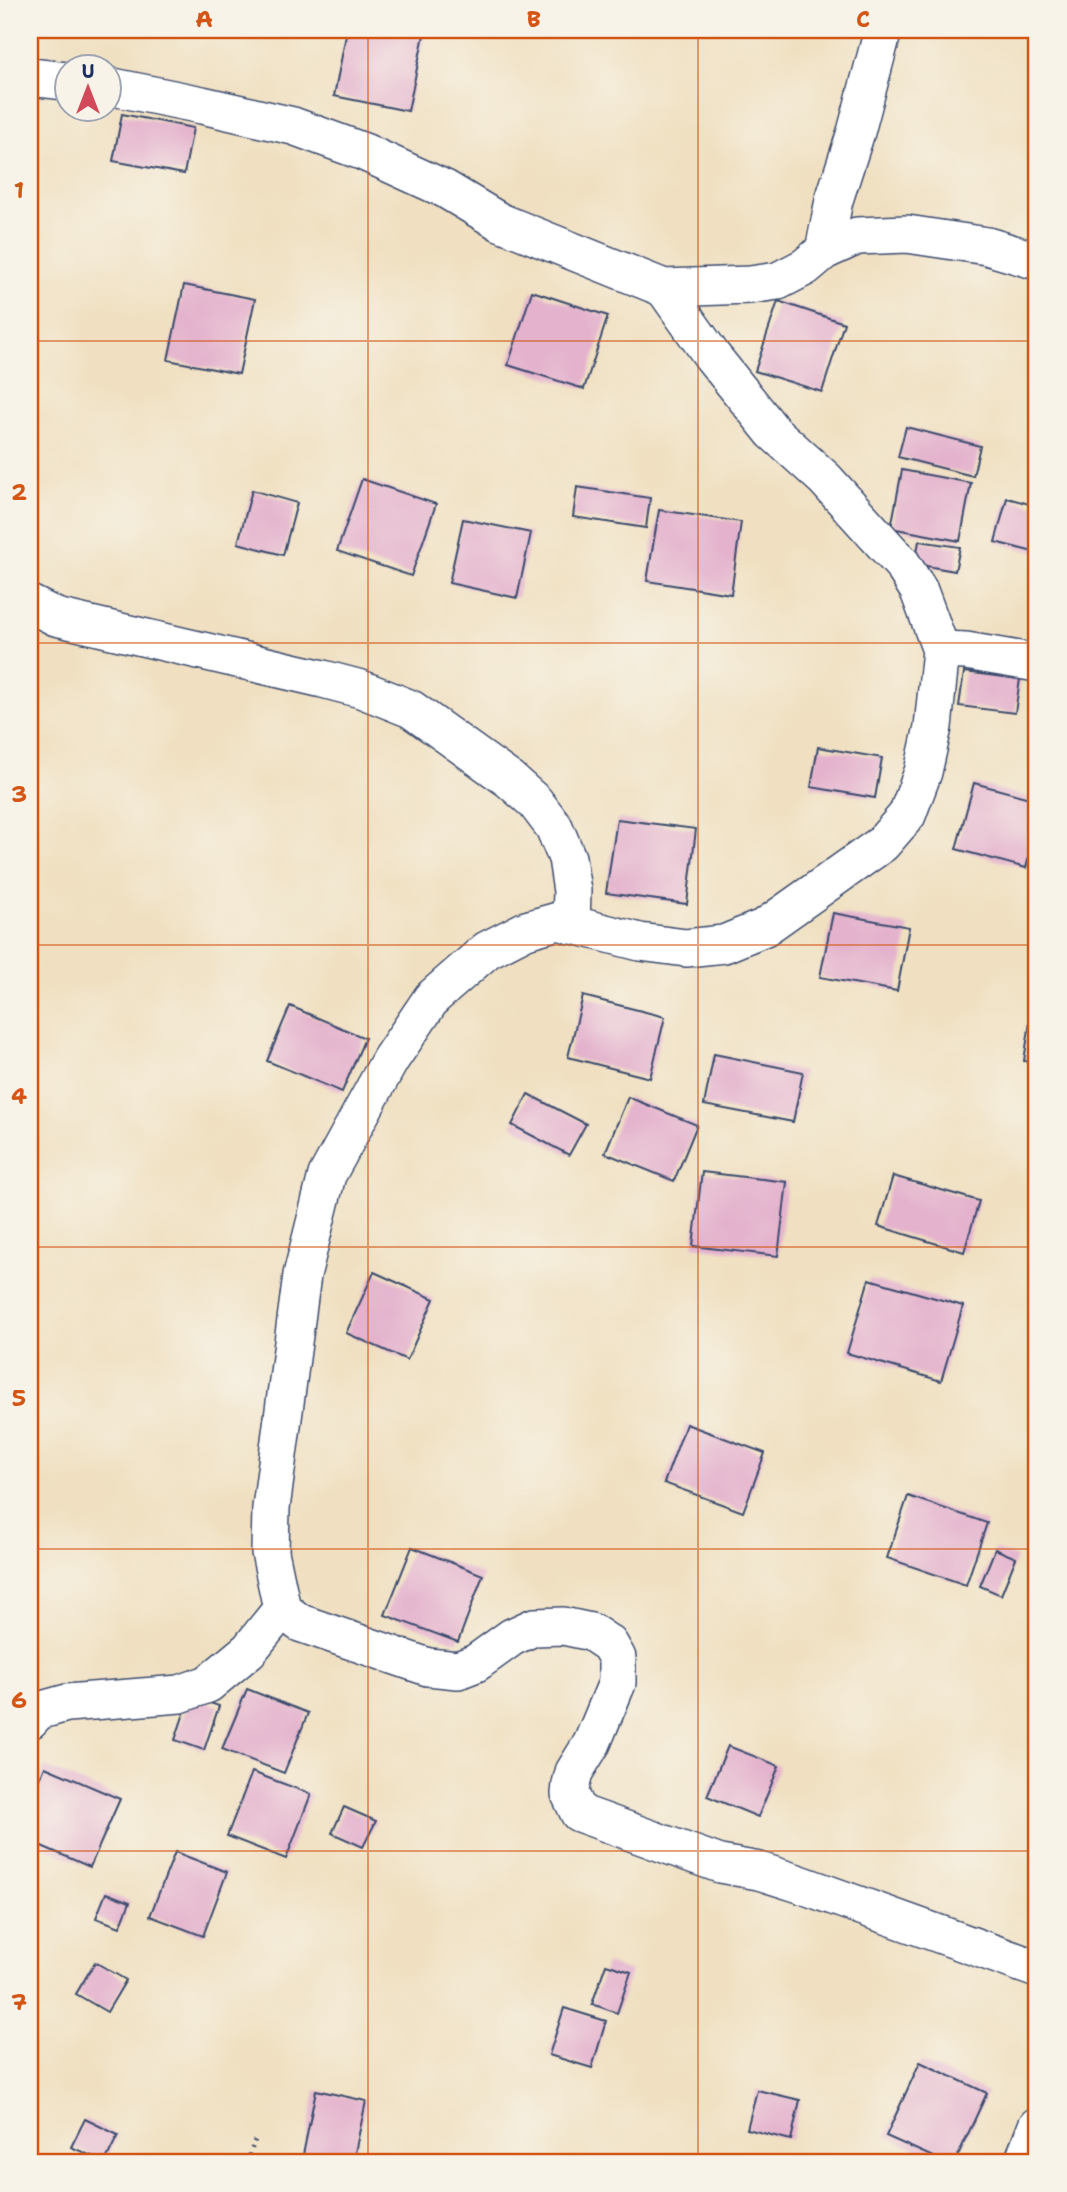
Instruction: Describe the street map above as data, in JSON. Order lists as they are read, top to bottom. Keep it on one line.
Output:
{"north":"top","grid":{"columns":["A","B","C"],"rows":["1","2","3","4","5","6","7"]}}
